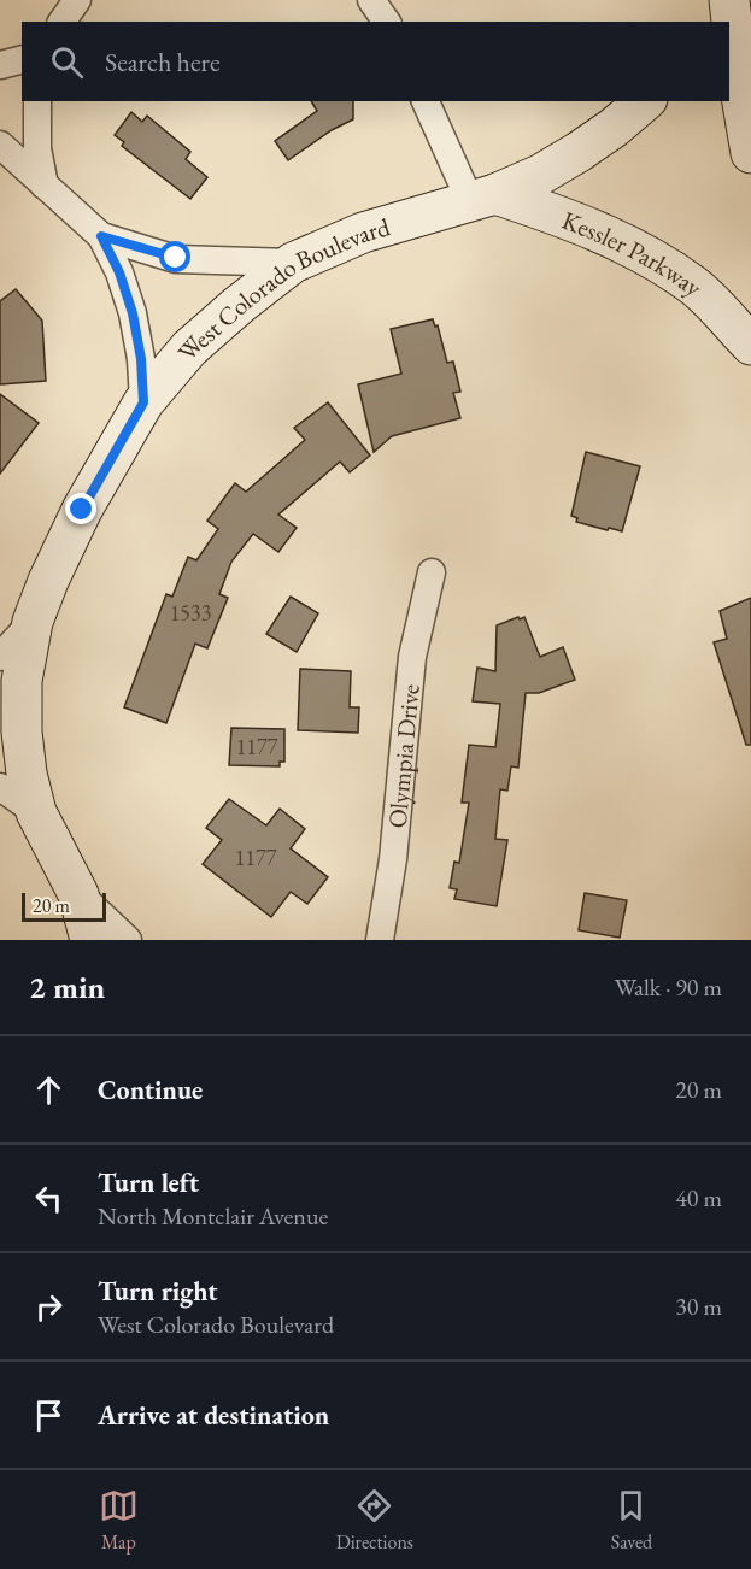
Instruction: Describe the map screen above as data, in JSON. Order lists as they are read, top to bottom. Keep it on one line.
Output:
{"streets":{"street":["Kessler Parkway","West Colorado Boulevard","Olympia Drive"]},"crossings":[["Kessler Parkway","West Colorado Boulevard"]],"house_numbers":["1533","1177","1177"],"scale_bar":"20 m","page":{"search":"Search here","scale":"20 m","heading":["2 min","Walk · 90 m"],"list":[["Continue","20 m"],["Turn left","North Montclair Avenue","40 m"],["Turn right","West Colorado Boulevard","30 m"],"Arrive at destination"],"nav":["Map","Directions","Saved"]}}
